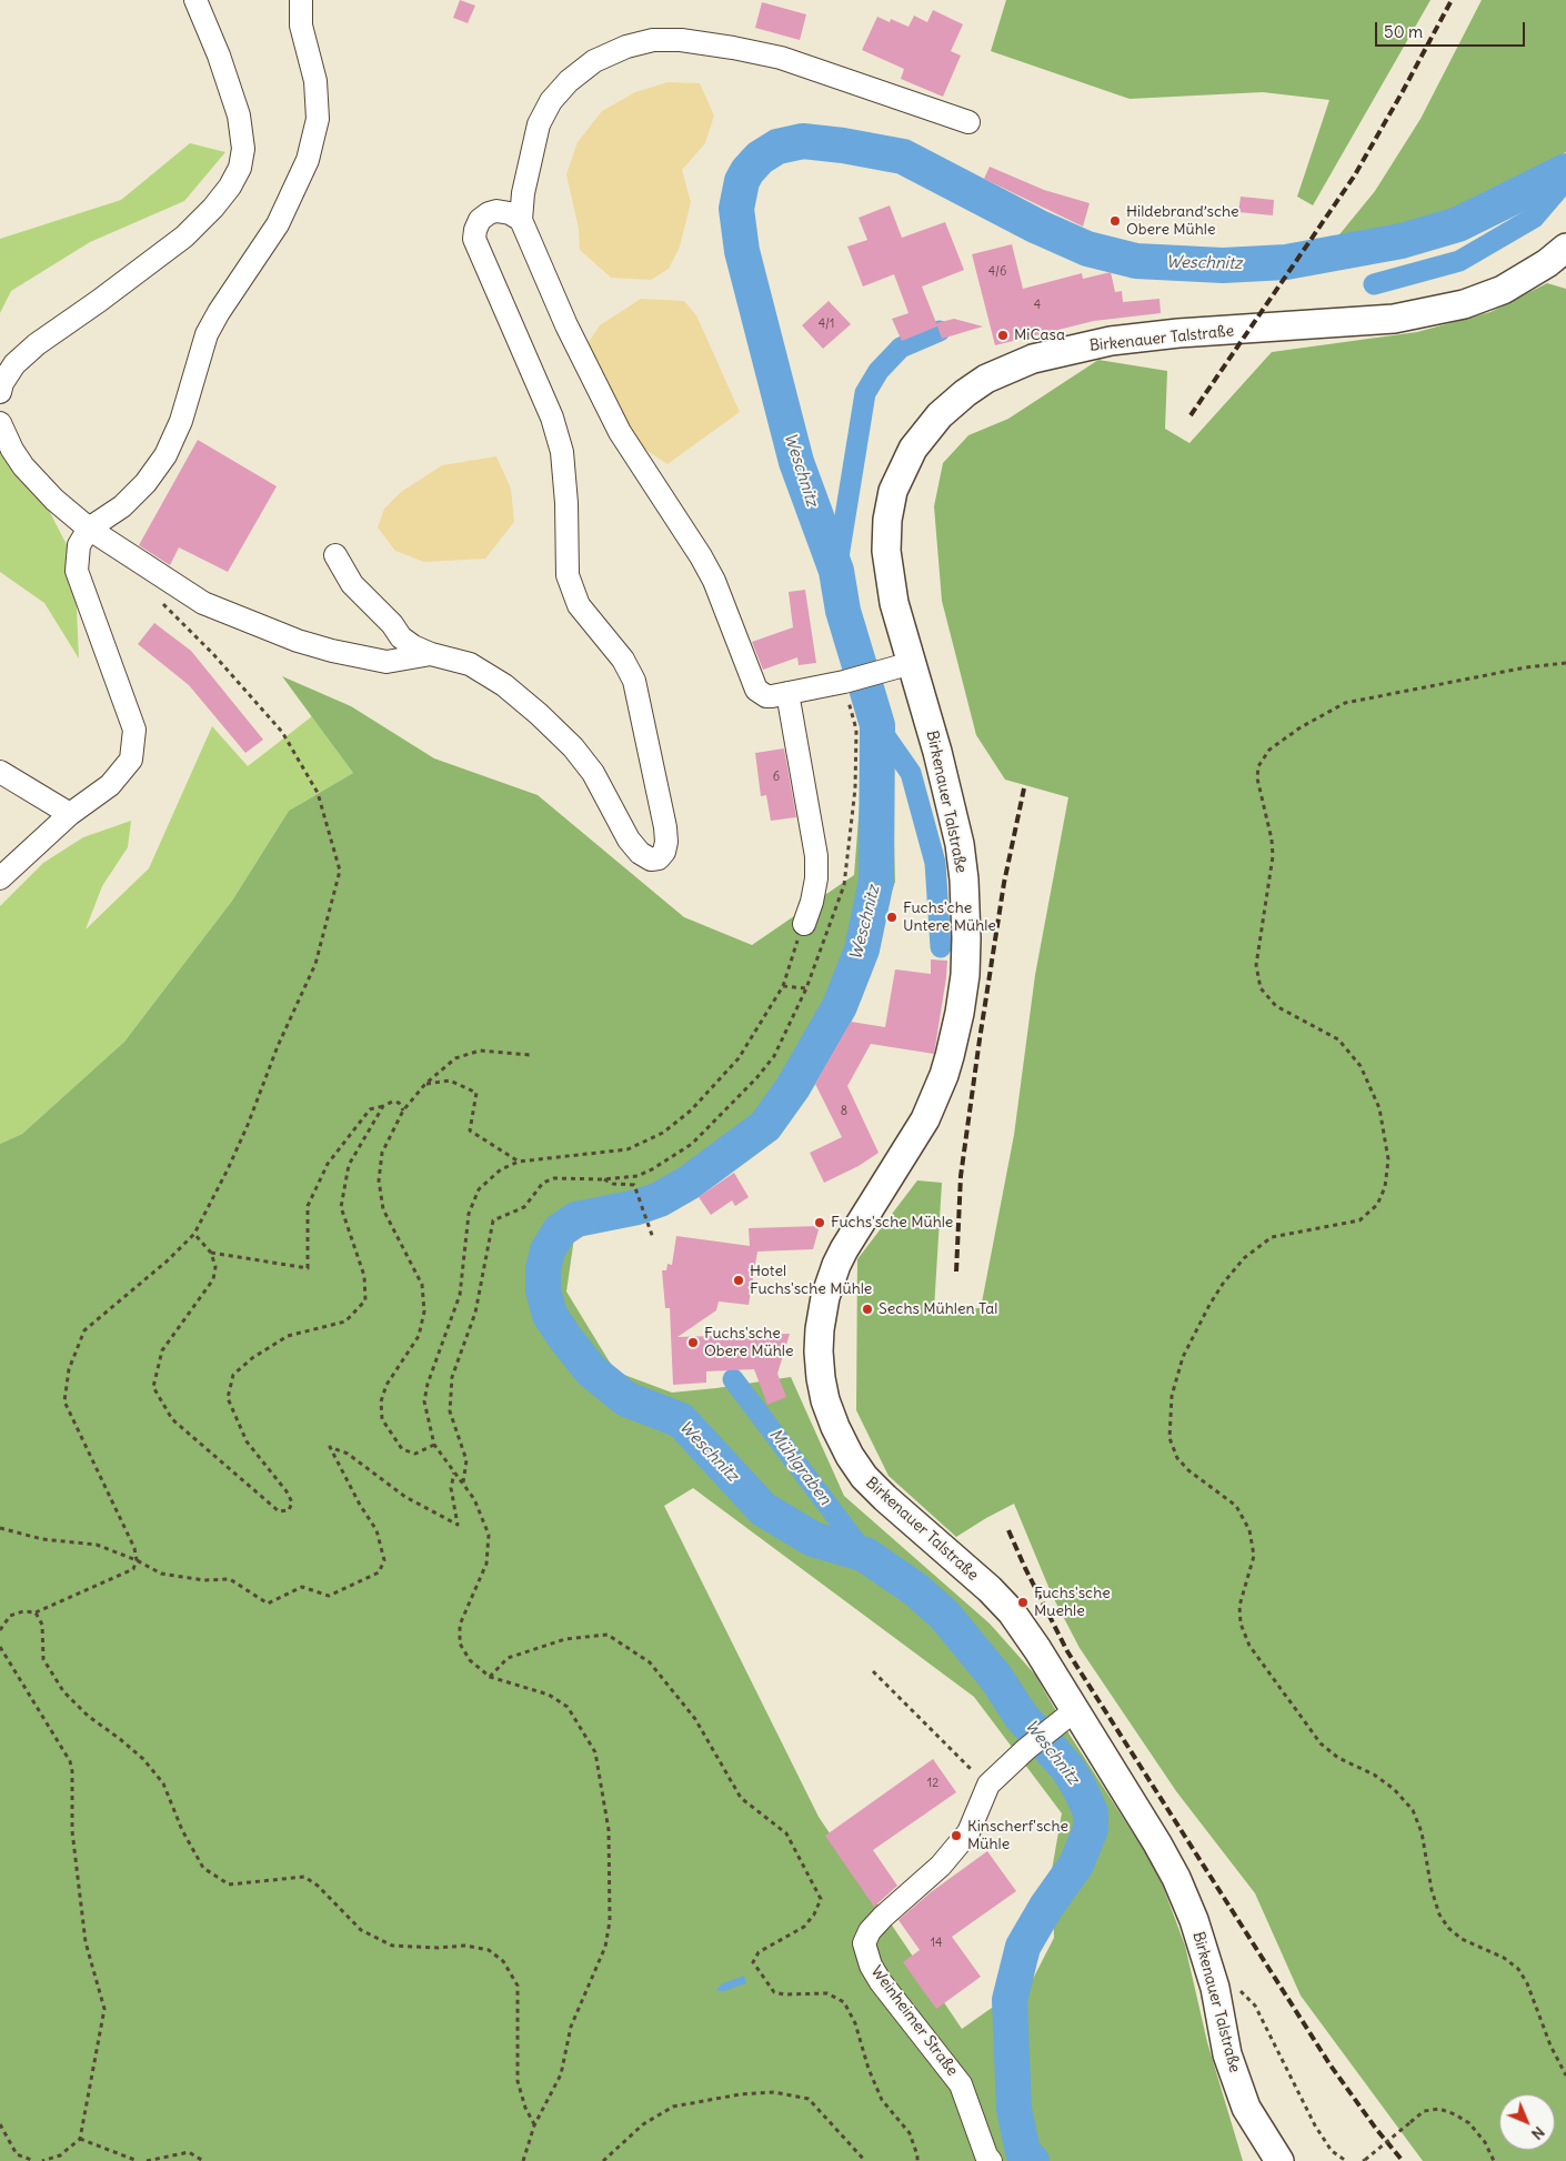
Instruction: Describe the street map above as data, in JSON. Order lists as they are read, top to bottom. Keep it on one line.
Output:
{"streets":{"main road":["Birkenauer Talstraße"],"lane":["Weinheimer Straße"]},"crossings":[["Birkenauer Talstraße","Weinheimer Straße"]],"water":["Weschnitz","Mühlgraben"],"places":["Hildebrand’sche Obere Mühle","MiCasa","Fuchs'che Untere Mühle","Fuchs'sche Mühle","Hotel Fuchs'sche Mühle","Sechs Mühlen Tal","Fuchs'sche Obere Mühle","Fuchs'sche Muehle","Kinscherf'sche Mühle"],"house_numbers":["4/6","4","4/1","6","8","12","14"],"scale_bar":"50 m","north":"bottom right"}
